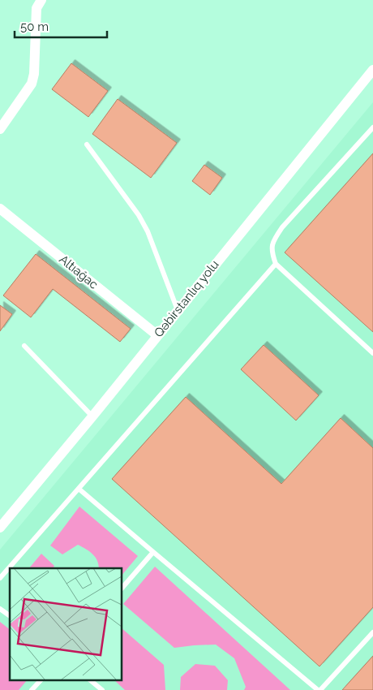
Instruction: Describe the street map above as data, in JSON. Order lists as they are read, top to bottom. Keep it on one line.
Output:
{"streets":{"street":["Altıağac","Qəbirstanlıq yolu"]},"crossings":[["Altıağac","Qəbirstanlıq yolu"]],"scale_bar":"50 m"}
